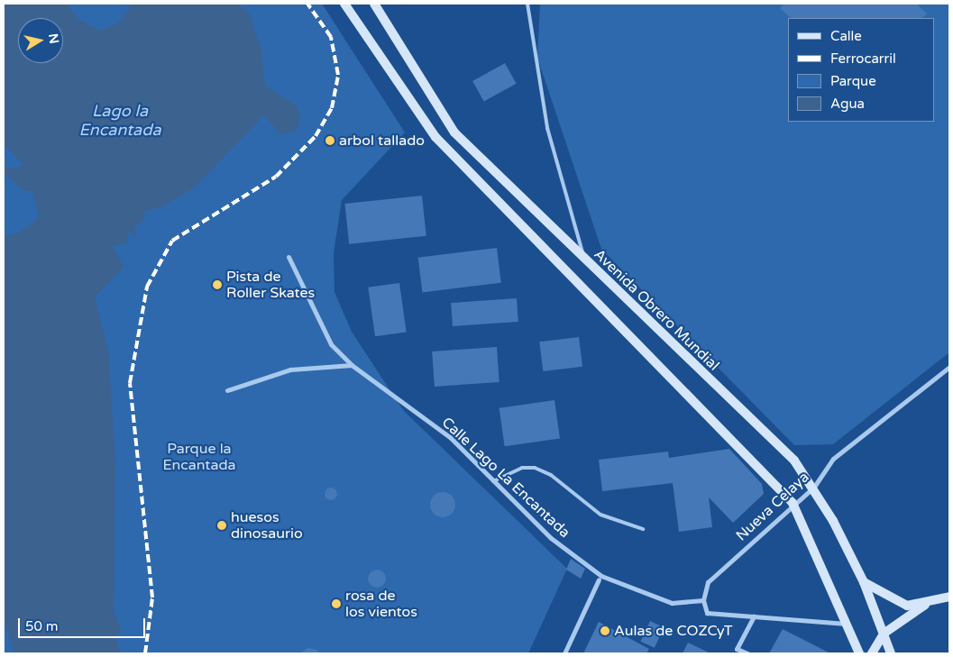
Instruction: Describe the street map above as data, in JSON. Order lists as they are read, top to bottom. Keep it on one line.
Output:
{"streets":{"main road":["Avenida Obrero Mundial"],"street":["Calle Lago La Encantada","Nueva Celaya"]},"crossings":[["Avenida Obrero Mundial","Nueva Celaya"],["Calle Lago La Encantada","Nueva Celaya"]],"water":["Lago la Encantada"],"parks":["Parque la Encantada"],"places":["arbol tallado","Pista de Roller Skates","huesos dinosaurio","rosa de los vientos","Aulas de COZCyT"],"legend":["Calle","Ferrocarril","Parque","Agua"],"scale_bar":"50 m","north":"right"}
